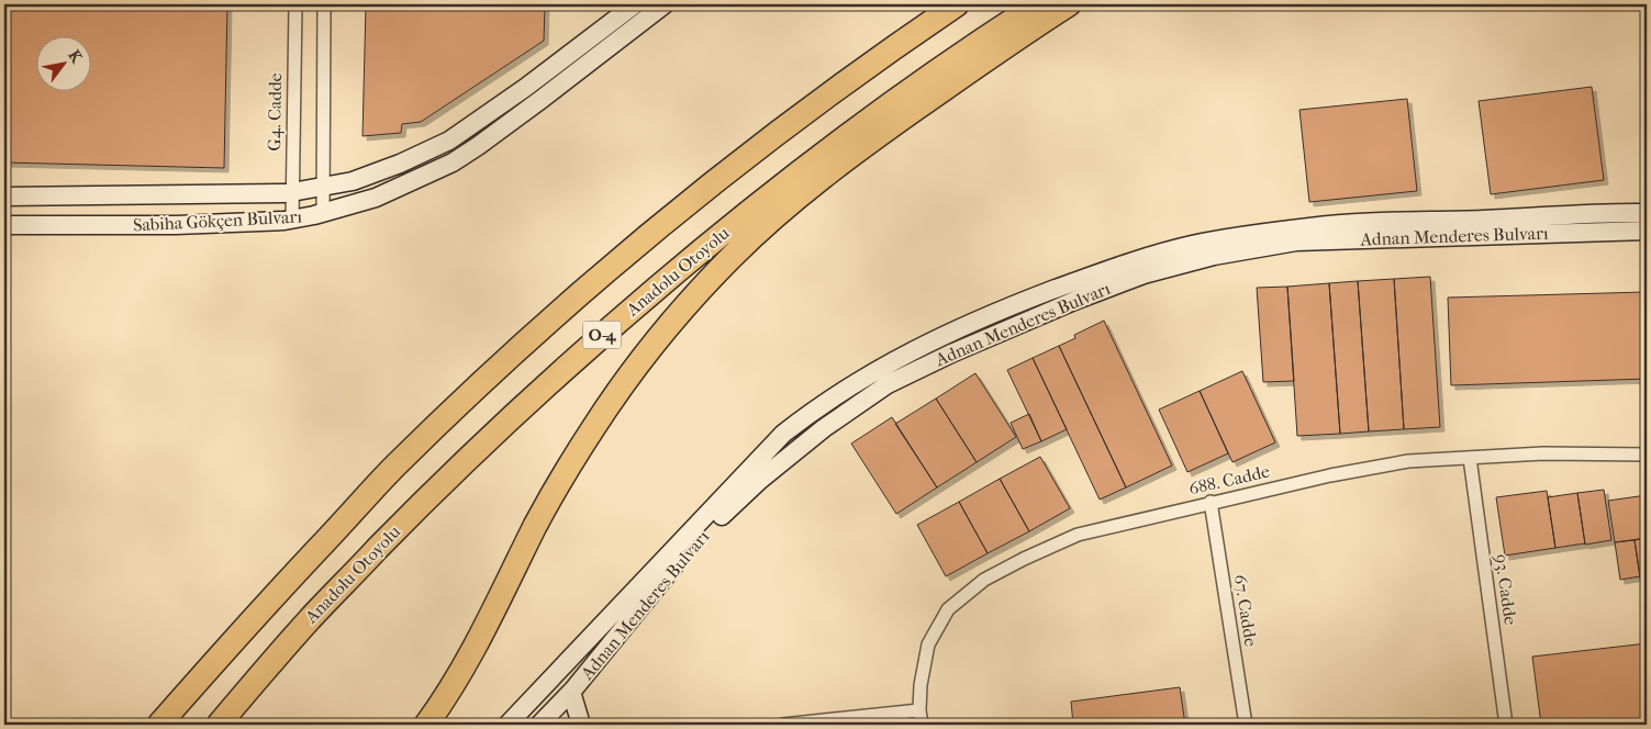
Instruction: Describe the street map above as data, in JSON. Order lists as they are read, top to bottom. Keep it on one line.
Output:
{"streets":{"highway":["Anadolu Otoyolu","O-4"],"street":["G4. Cadde","Sabiha Gökçen Bulvarı","Adnan Menderes Bulvarı","688. Cadde","93. Cadde","67. Cadde"]},"crossings":[["G4. Cadde","Sabiha Gökçen Bulvarı"],["688. Cadde","93. Cadde"],["688. Cadde","67. Cadde"]],"north":"top right"}
